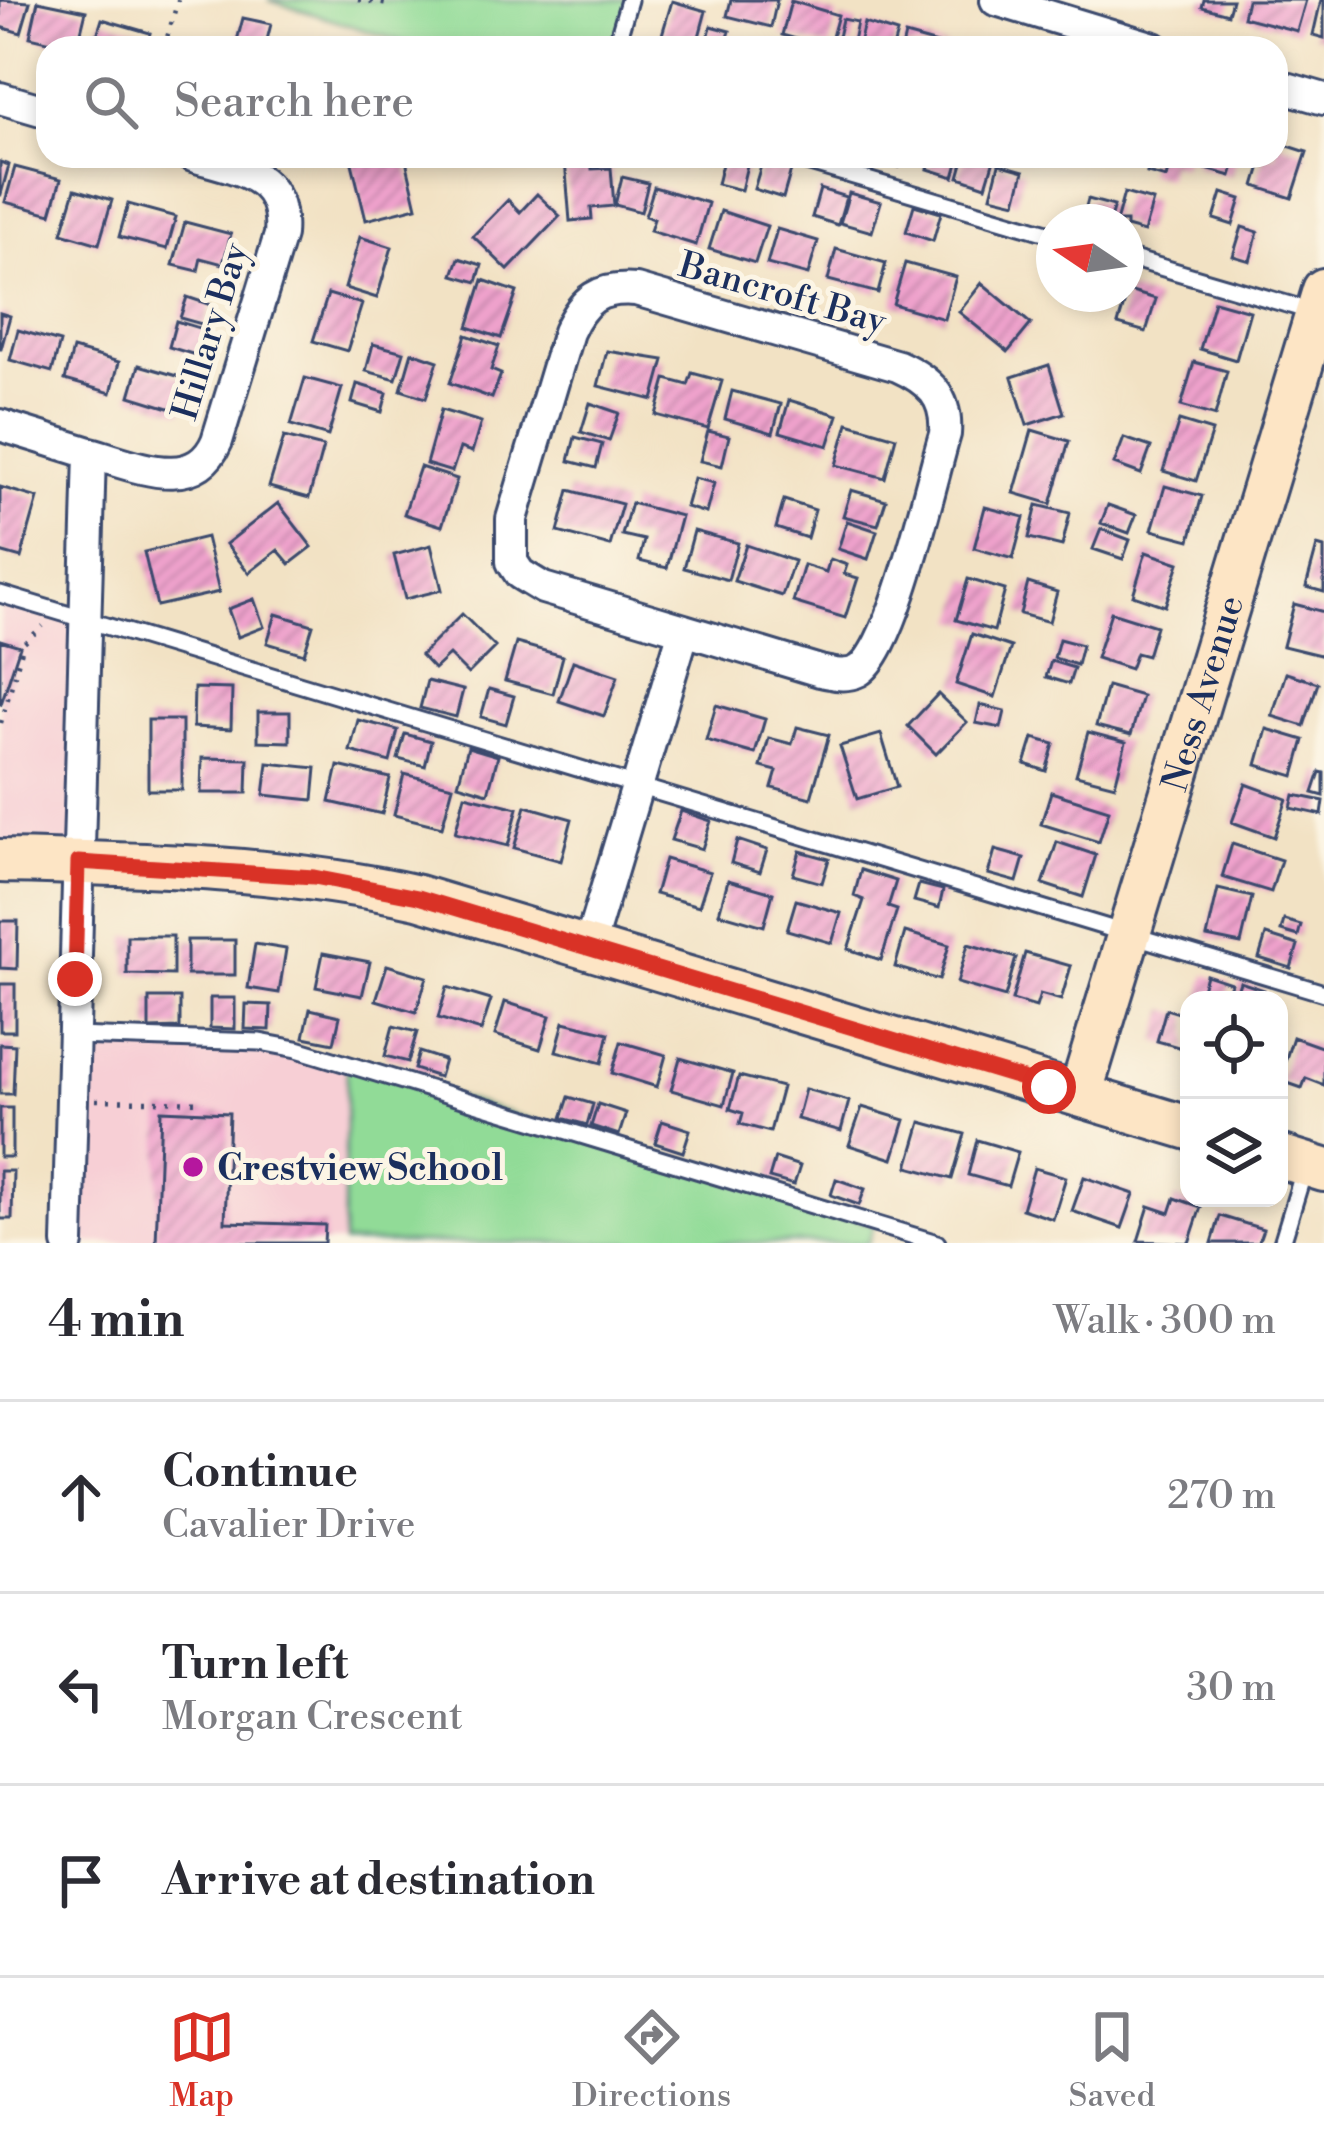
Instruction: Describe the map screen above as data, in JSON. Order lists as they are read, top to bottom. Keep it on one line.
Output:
{"streets":{"street":["Bancroft Bay","Hillary Bay","Ness Avenue"]},"places":["Crestview School"],"north":"left","page":{"search":"Search here","heading":["4 min","Walk · 300 m"],"list":[["Continue","Cavalier Drive","270 m"],["Turn left","Morgan Crescent","30 m"],"Arrive at destination"],"nav":["Map","Directions","Saved"]}}
